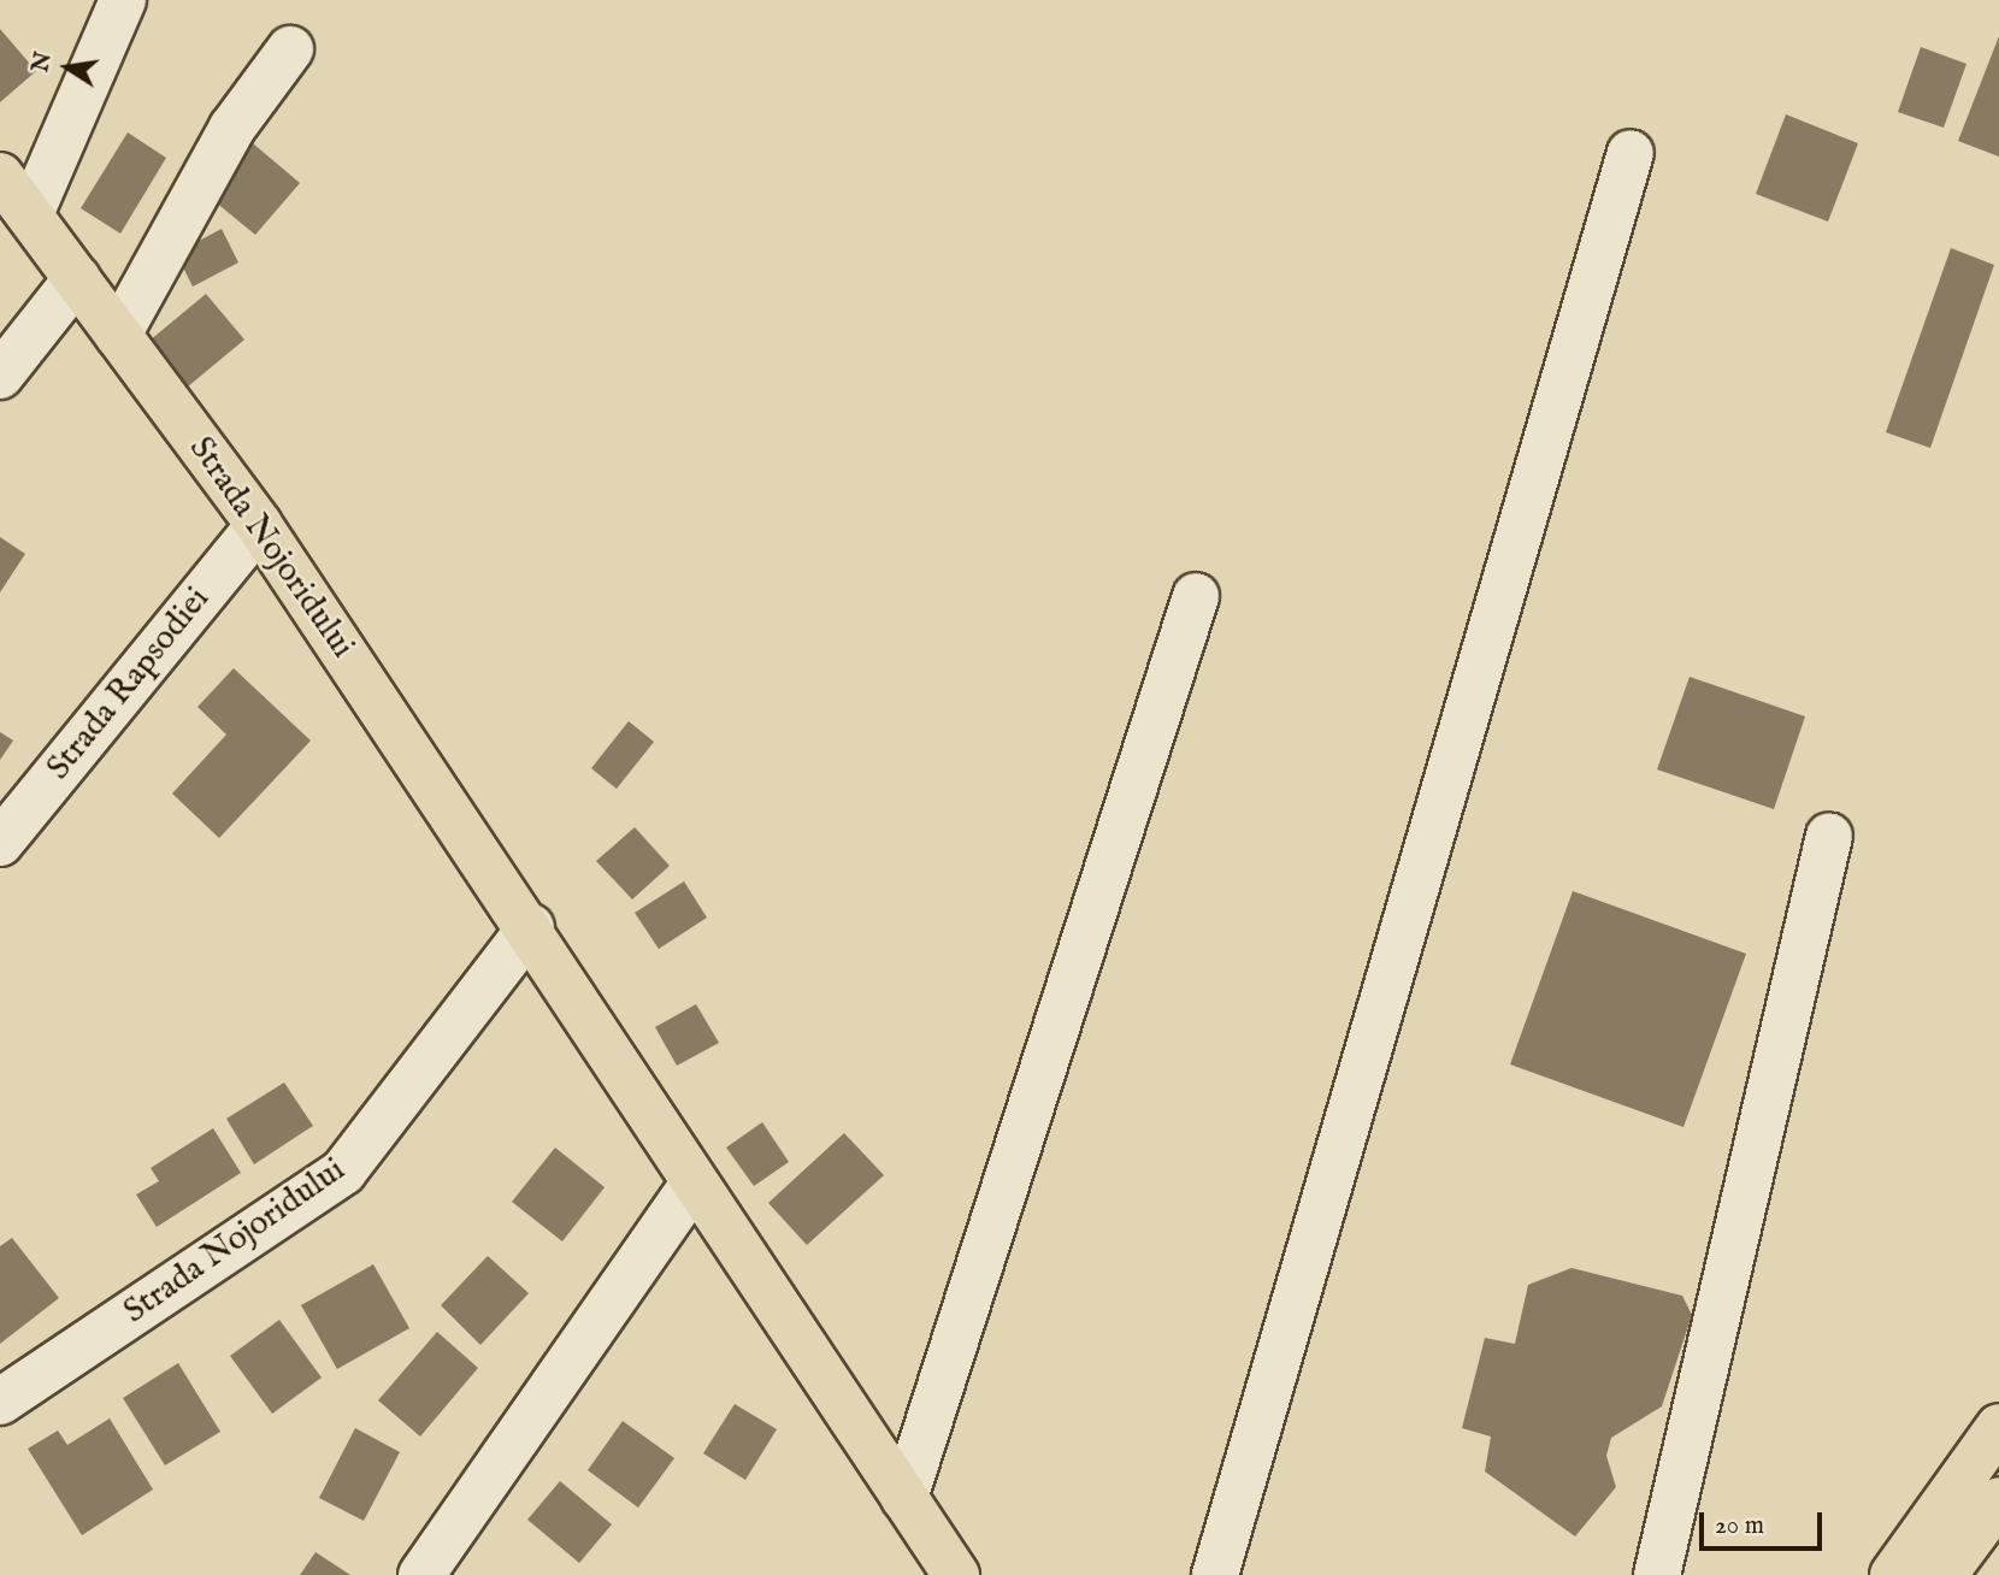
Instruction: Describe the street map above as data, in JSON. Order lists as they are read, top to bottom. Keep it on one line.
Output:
{"streets":{"main road":["Strada Nojoridului"],"street":["Strada Rapsodiei"]},"crossings":[["Strada Nojoridului","Strada Rapsodiei"]],"scale_bar":"20 m","north":"left"}
